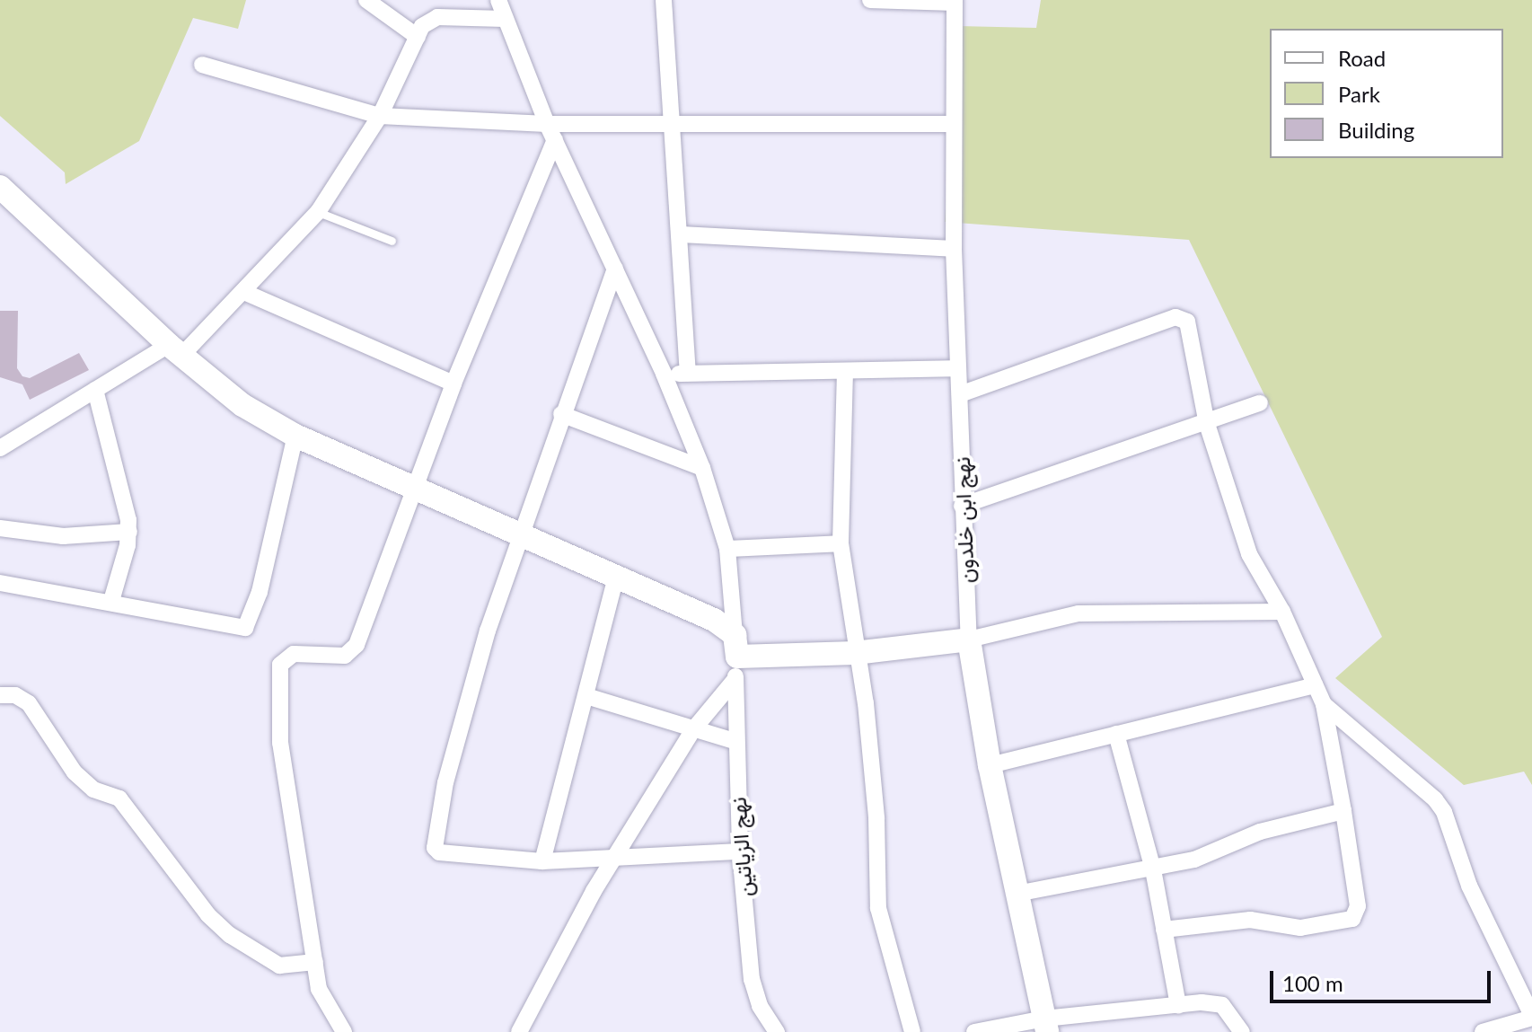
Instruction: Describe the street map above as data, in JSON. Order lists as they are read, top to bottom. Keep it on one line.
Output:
{"streets":{"street":["نهج ابن خلدون","نهج الزياتين"]},"legend":["Road","Park","Building"],"scale_bar":"100 m"}
